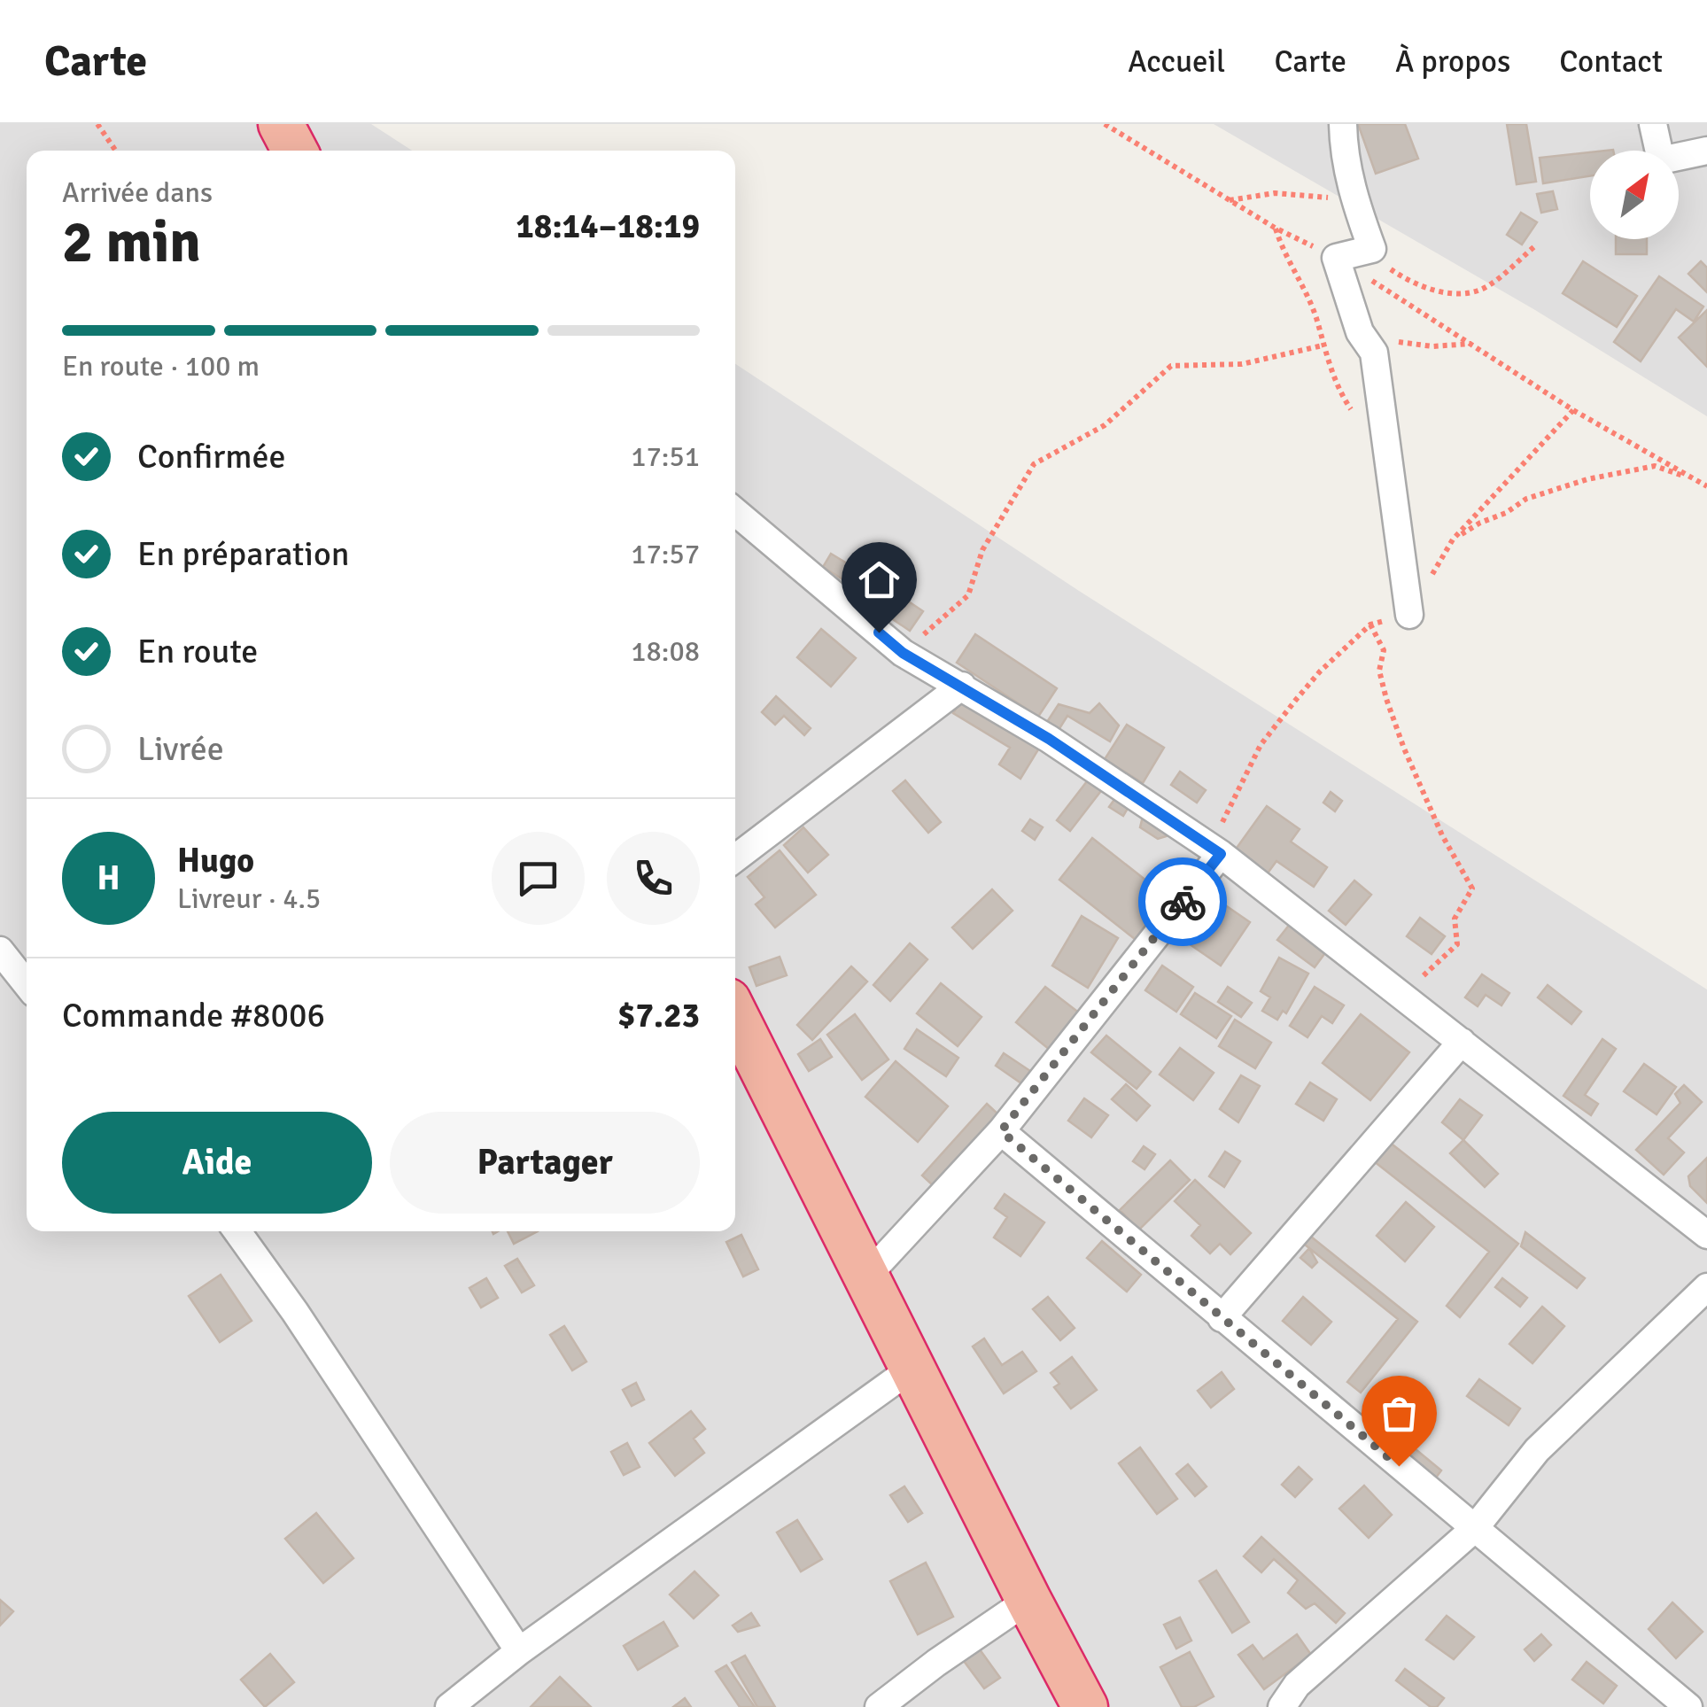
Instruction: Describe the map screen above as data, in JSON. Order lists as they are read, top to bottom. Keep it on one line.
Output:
{"north":"top right","page":{"header":"Carte","nav":["Accueil","Carte","À propos","Contact"],"heading":["2 min","Arrivée dans","18:14–18:19"],"panel":["Hugo","Livreur · 4.5","Commande #8006","$7.23"],"bar":"En route · 100 m","list":[["Confirmée","17:51"],["En préparation","17:57"],["En route","18:08"],"Livrée"],"round":"H","buttons":["Aide","Partager"]}}
